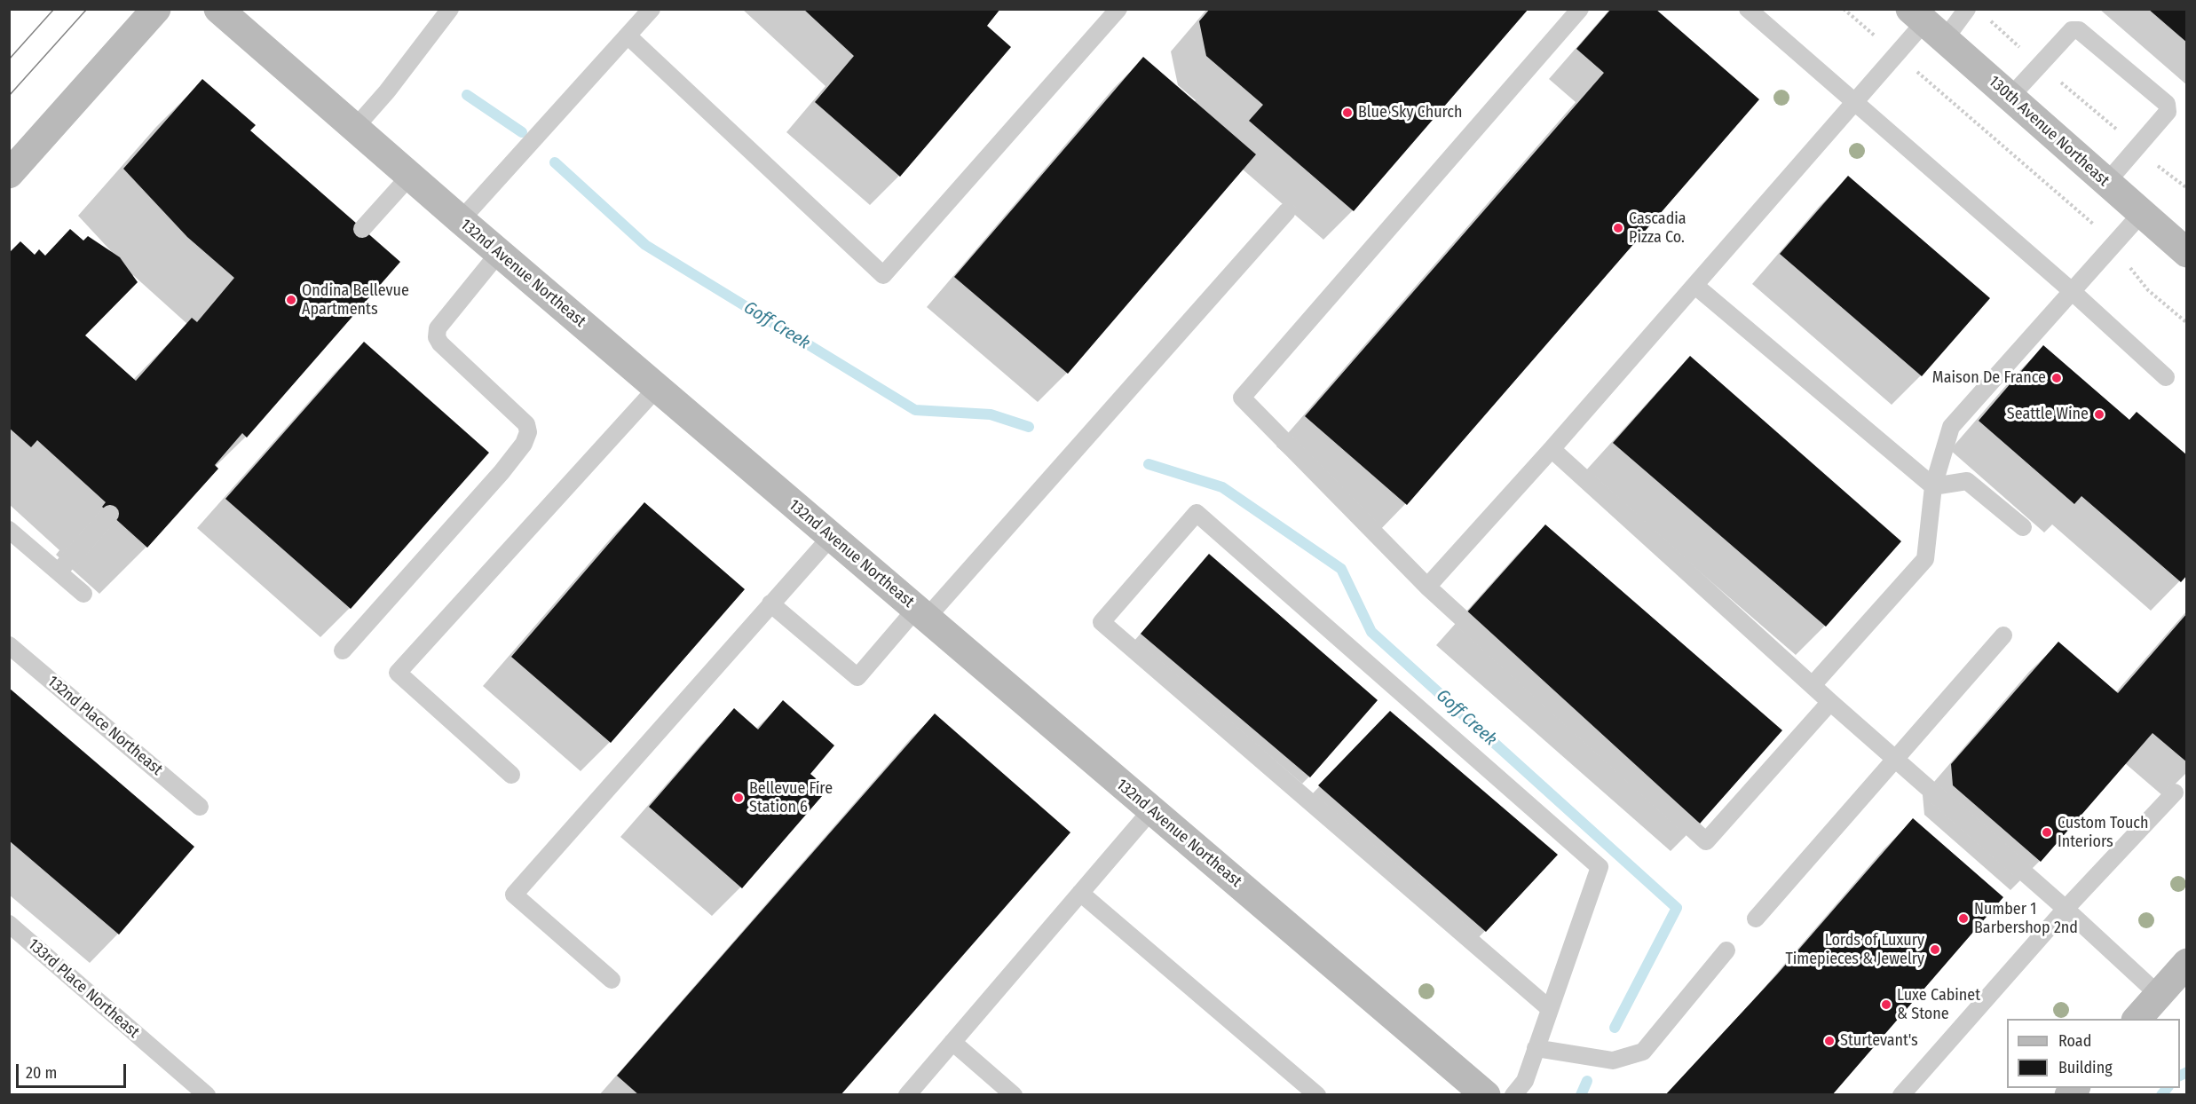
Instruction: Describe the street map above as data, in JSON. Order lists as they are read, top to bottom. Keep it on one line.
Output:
{"streets":{"street":["130th Avenue Northeast","132nd Avenue Northeast"],"lane":["132nd Place Northeast","133rd Place Northeast"]},"water":["Goff Creek"],"places":["Blue Sky Church","Cascadia Pizza Co.","Ondina Bellevue Apartments","Maison De France","Seattle Wine","Bellevue Fire Station 6","Custom Touch Interiors","Number 1 Barbershop 2nd","Lords of Luxury Timepieces & Jewelry","Luxe Cabinet & Stone","Sturtevant's"],"legend":["Road","Building"],"scale_bar":"20 m"}
